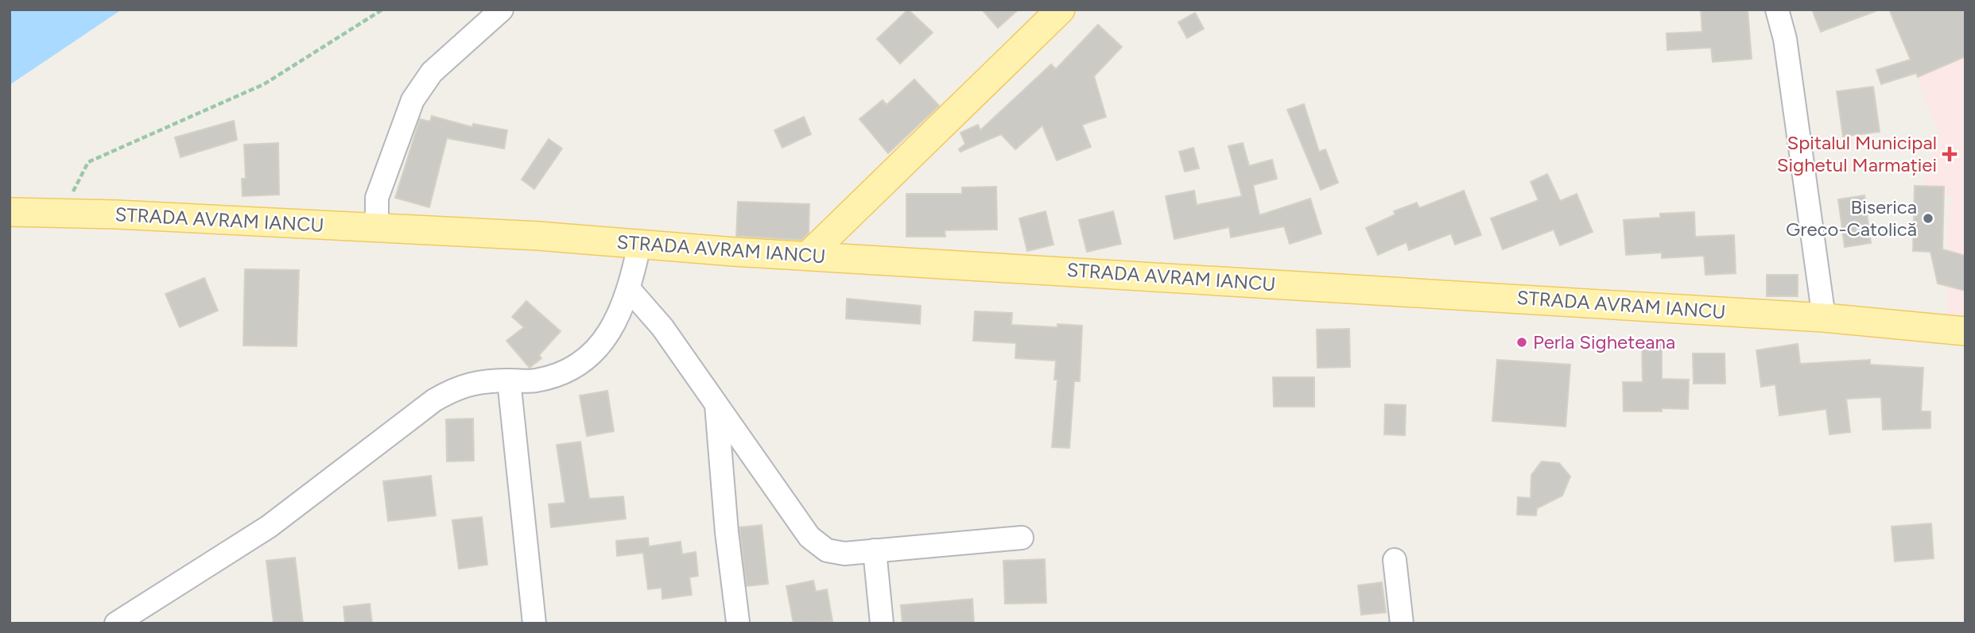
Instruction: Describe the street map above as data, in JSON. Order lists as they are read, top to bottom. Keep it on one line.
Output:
{"streets":{"main road":["STRADA AVRAM IANCU"]},"places":{"health":["Spitalul Municipal Sighetul Marmației"],"other":["Biserica Greco-Catolică","Perla Sigheteana"]}}
